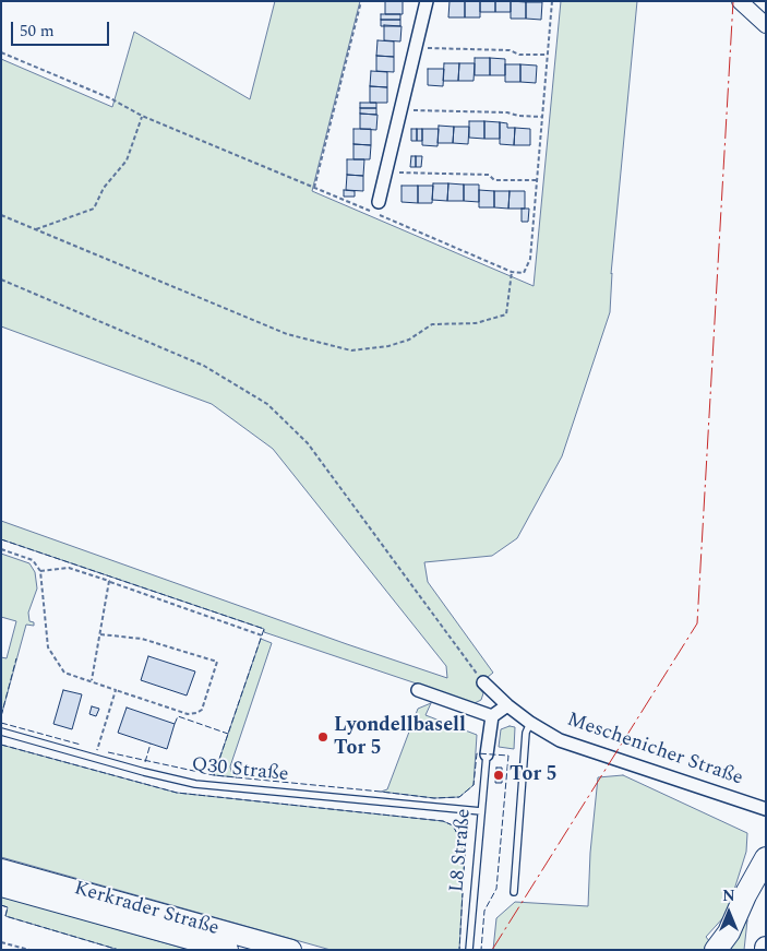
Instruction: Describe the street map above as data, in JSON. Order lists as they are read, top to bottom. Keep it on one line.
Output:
{"streets":{"highway":["Kerkrader Straße"],"street":["Meschenicher Straße"],"lane":["Q30 Straße","L8 Straße"]},"crossings":[["Q30 Straße","L8 Straße"]],"places":["Lyondellbasell Tor 5","Tor 5"],"scale_bar":"50 m","north":"top"}
